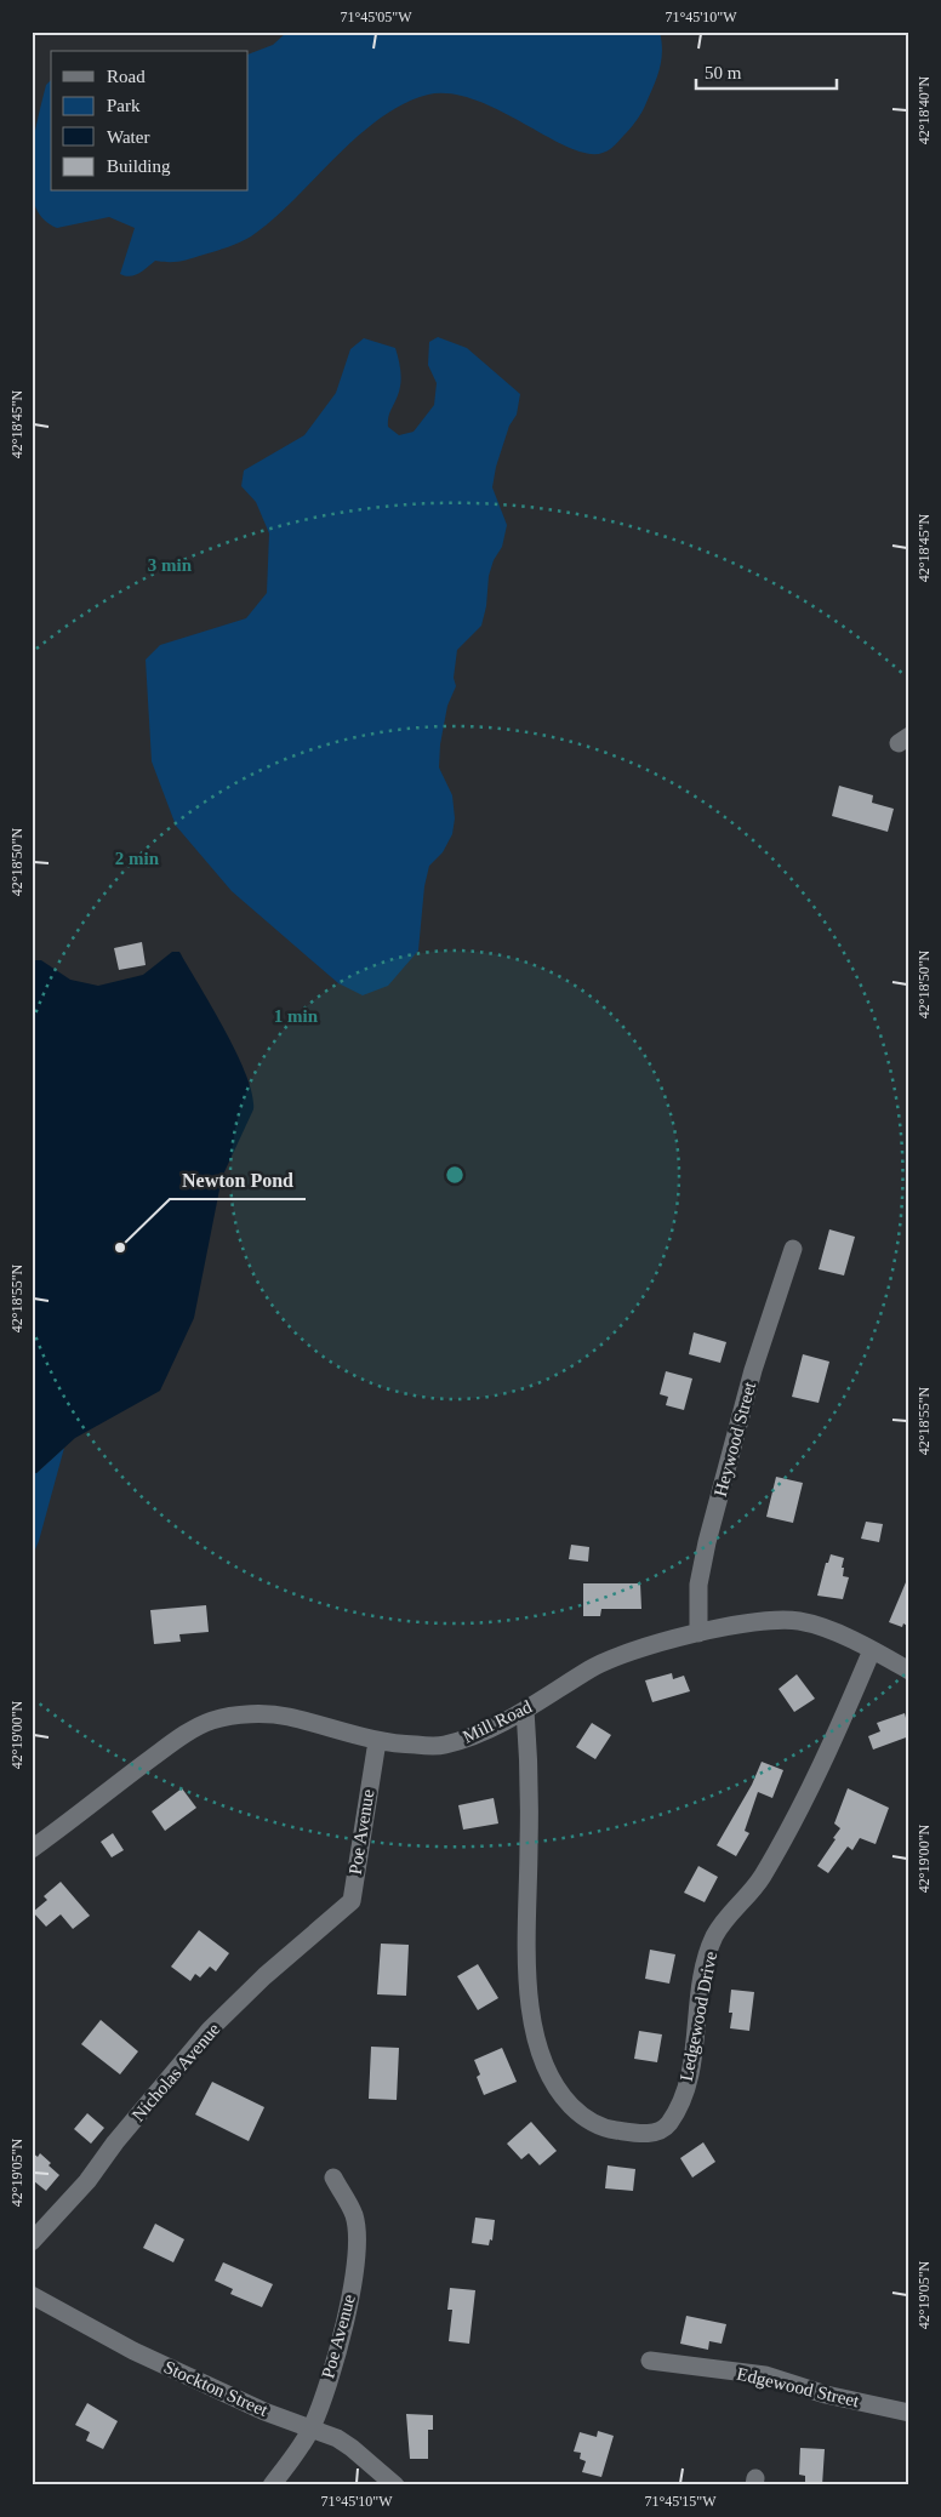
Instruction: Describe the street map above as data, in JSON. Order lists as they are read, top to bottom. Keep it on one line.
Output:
{"streets":{"street":["Heywood Street","Mill Road","Poe Avenue","Ledgewood Drive","Nicholas Avenue","Edgewood Street","Stockton Street"]},"crossings":[["Heywood Street","Mill Road"],["Mill Road","Poe Avenue"],["Mill Road","Ledgewood Drive"],["Poe Avenue","Nicholas Avenue"],["Poe Avenue","Stockton Street"]],"places":["Newton Pond"],"legend":["Road","Park","Water","Building"],"scale_bar":"50 m","coordinates":["71°45'05\"W","71°45'10\"W","42°18'40\"N","42°18'45\"N","42°18'50\"N","42°18'55\"N","42°19'00\"N","42°19'05\"N","71°45'15\"W"],"rings":["3 min","2 min","1 min"]}
